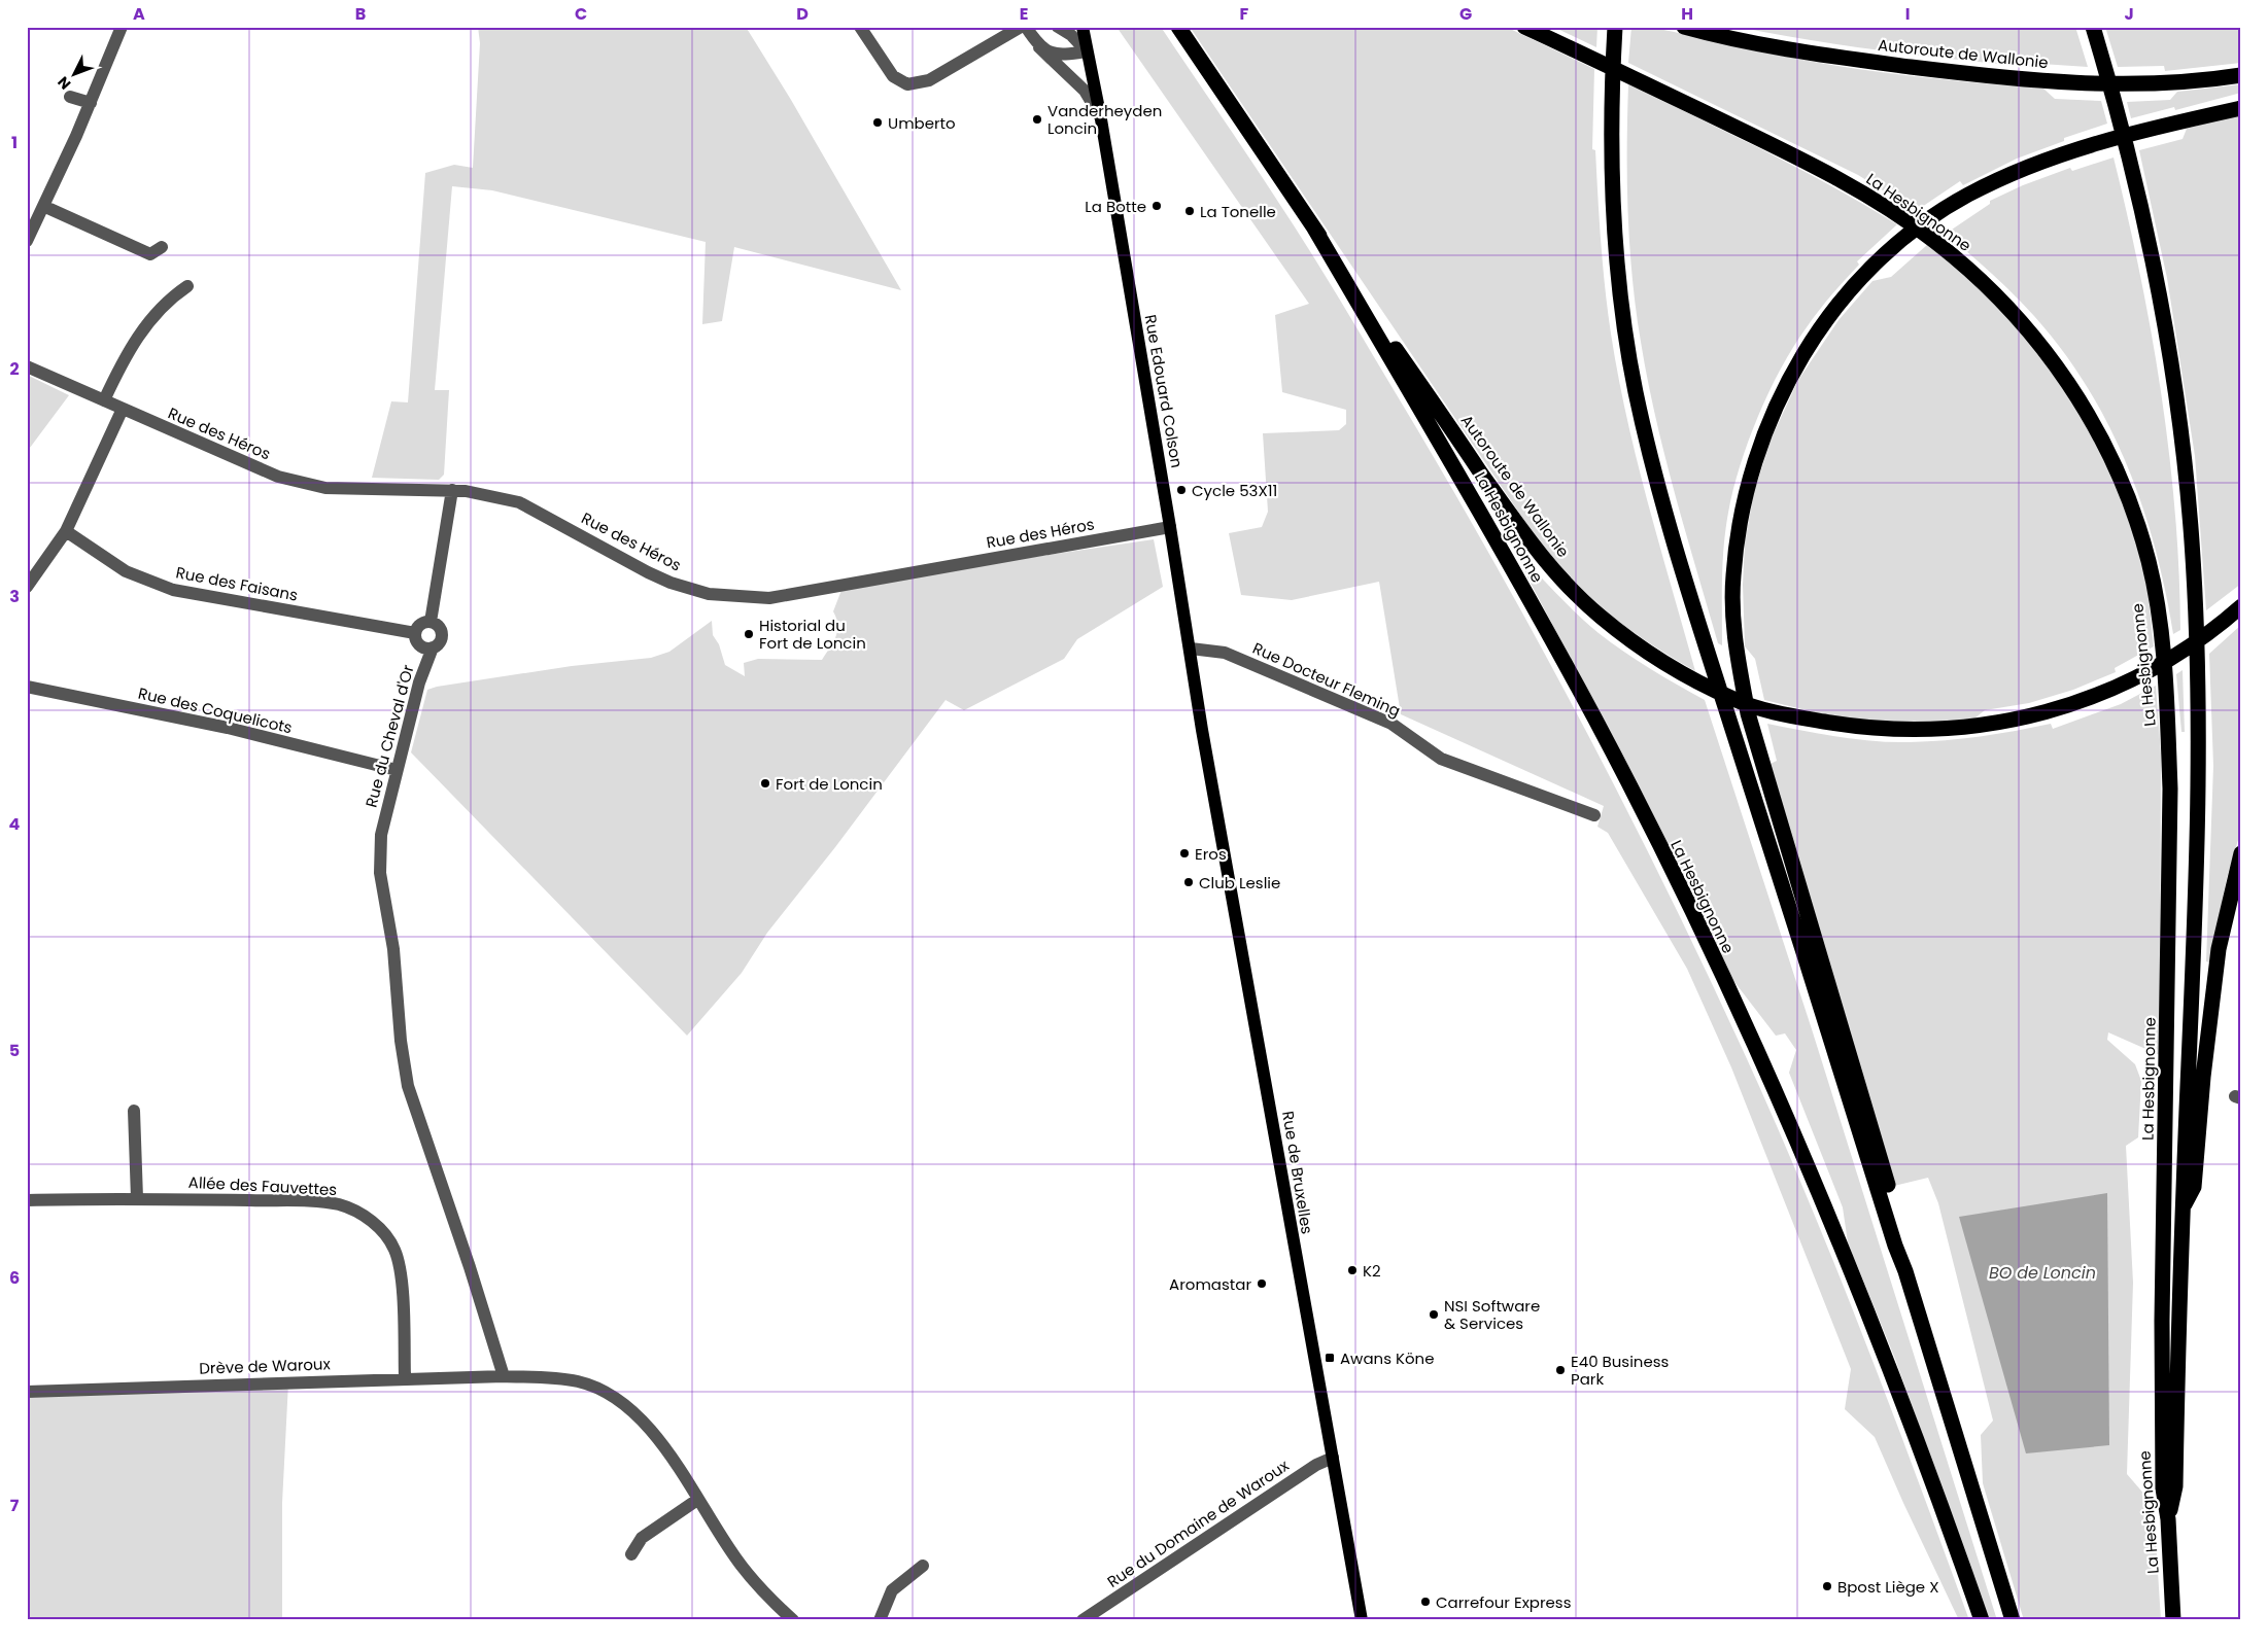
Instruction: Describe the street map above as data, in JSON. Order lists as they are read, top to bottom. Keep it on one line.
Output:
{"streets":{"highway":["Autoroute de Wallonie","La Hesbignonne"],"main road":["Rue Edouard Colson","Rue de Bruxelles"],"street":["Rue des Héros","Rue des Faisans","Rue Docteur Fleming","Rue des Coquelicots","Rue du Cheval d'Or","Allée des Fauvettes","Drève de Waroux","Rue du Domaine de Waroux"]},"crossings":[["Autoroute de Wallonie","La Hesbignonne"],["Rue Edouard Colson","Rue des Héros"],["Rue Edouard Colson","Rue Docteur Fleming"],["Rue Edouard Colson","Rue de Bruxelles"],["Rue des Faisans","Rue du Cheval d'Or"],["Rue des Coquelicots","Rue du Cheval d'Or"],["Rue du Cheval d'Or","Drève de Waroux"],["Rue de Bruxelles","Rue du Domaine de Waroux"],["Allée des Fauvettes","Drève de Waroux"]],"water":["BO de Loncin"],"places":{"other":["Vanderheyden Loncin","Umberto","La Botte","La Tonelle","Cycle 53X11","Historial du Fort de Loncin","Fort de Loncin","Eros","Club Leslie","K2","Aromastar","NSI Software & Services","E40 Business Park","Bpost Liège X","Carrefour Express"],"transit":["Awans Köne"]},"north":"bottom left","grid":{"columns":["A","B","C","D","E","F","G","H","I","J"],"rows":["1","2","3","4","5","6","7"]}}
